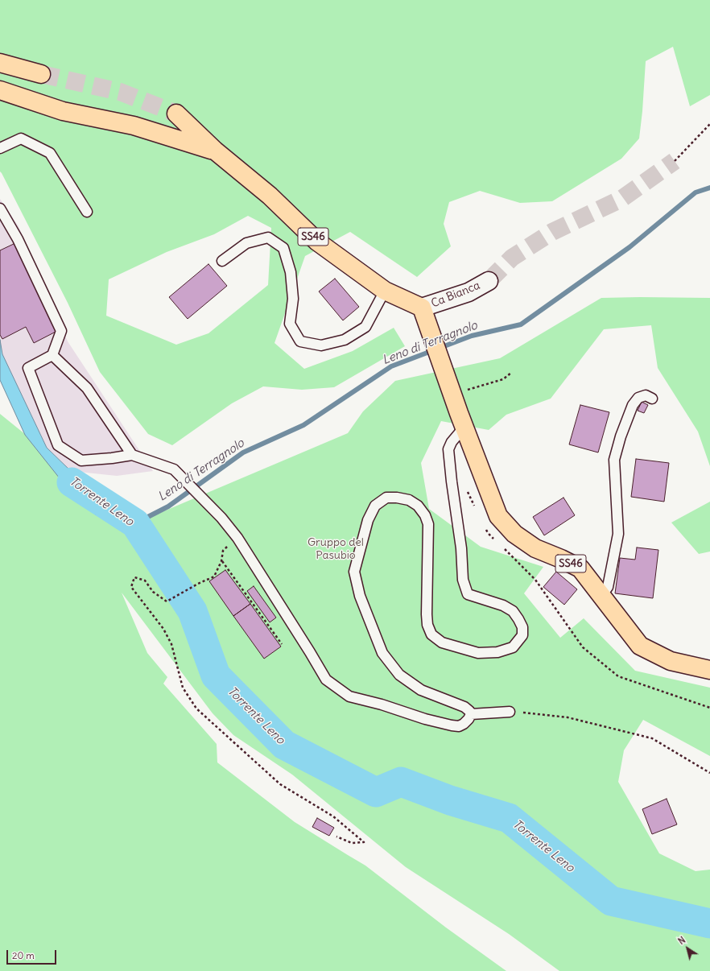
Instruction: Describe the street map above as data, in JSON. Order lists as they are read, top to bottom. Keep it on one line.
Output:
{"streets":{"main road":["SS46"],"street":["Ca Bianca"]},"crossings":[["SS46","Ca Bianca"]],"water":["Leno di Terragnolo","Torrente Leno"],"parks":["Gruppo del Pasubio"],"scale_bar":"20 m","north":"top left"}
